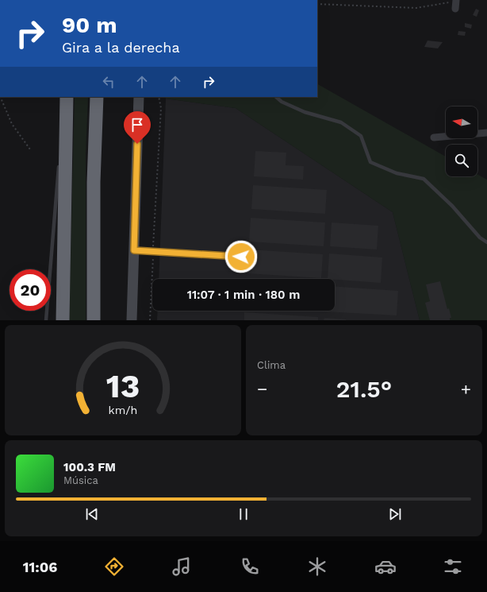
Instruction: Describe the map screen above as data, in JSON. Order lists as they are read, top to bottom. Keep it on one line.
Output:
{"north":"left","page":{"turn":["90 m","Gira a la derecha"],"limit":"20","trip":"11:07 · 1 min · 180 m","tile":"Clima","heat":["−","21.5°","+"],"song":["100.3 FM","Música"],"tabs":"11:06","gauge":["13","km/h"]}}
